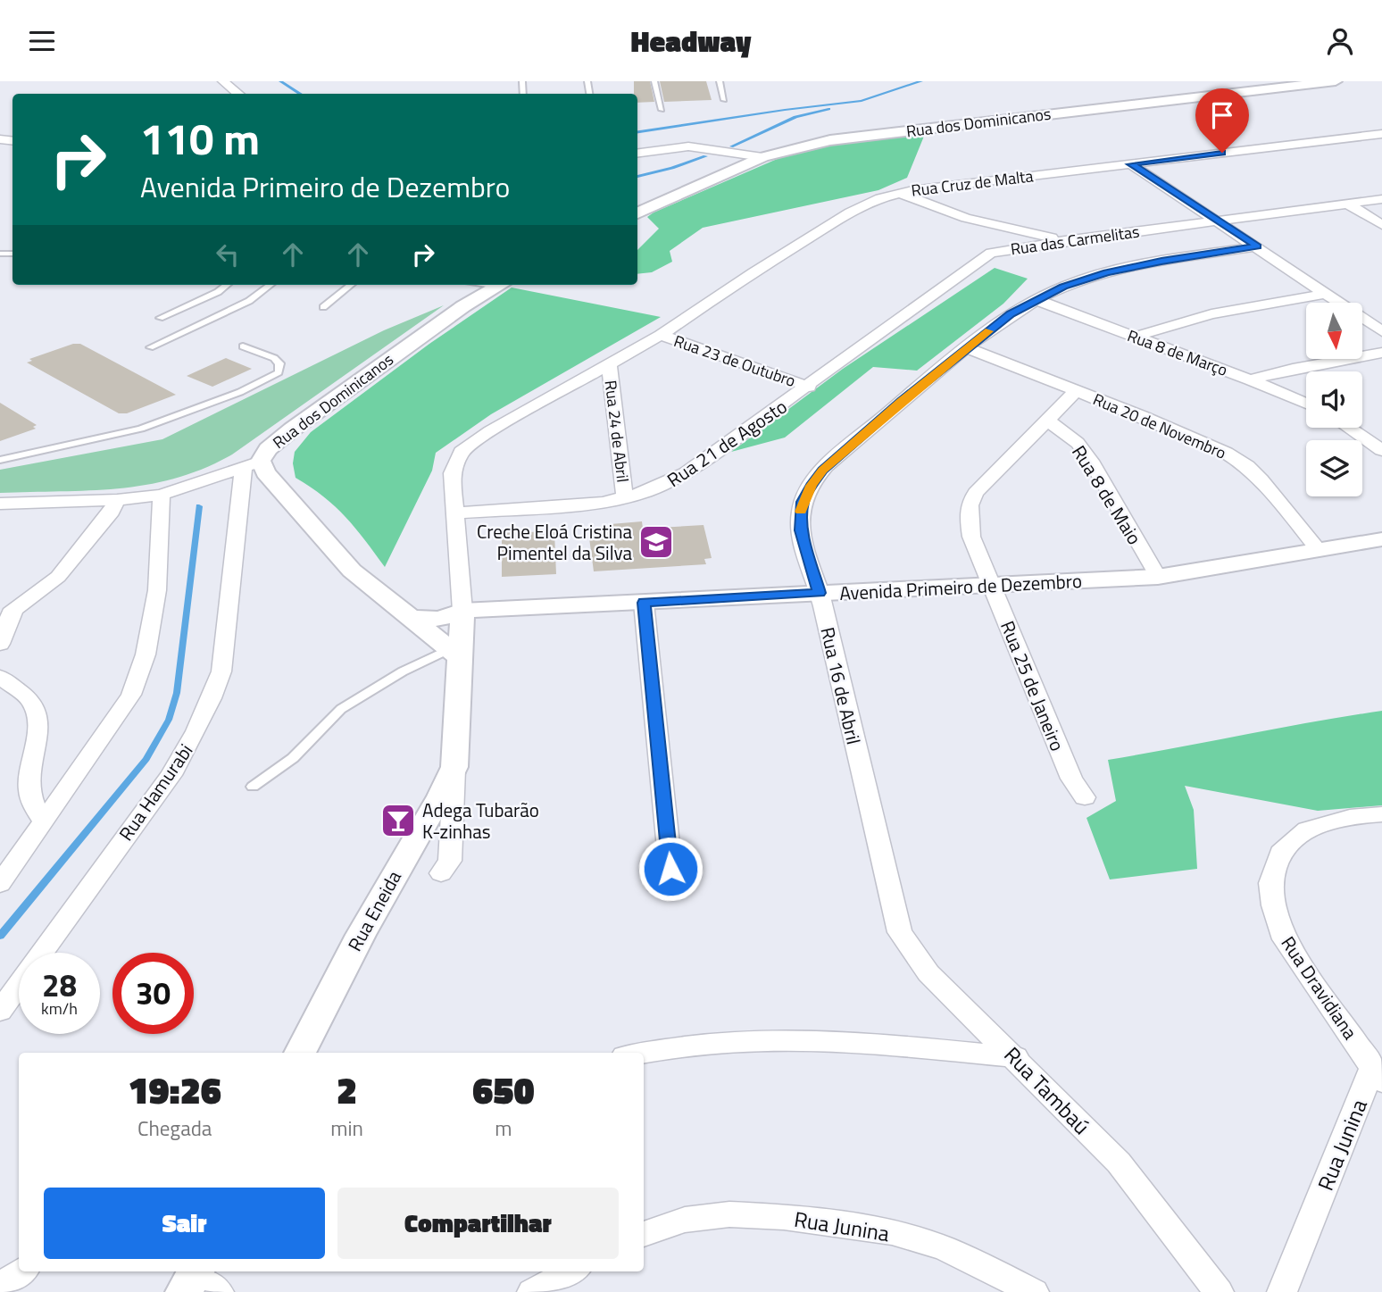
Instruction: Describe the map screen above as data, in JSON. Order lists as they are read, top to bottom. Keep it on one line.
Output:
{"streets":{"street":["Rua dos Dominicanos","Rua Cruz de Malta","Rua das Carmelitas","Rua 8 de Março","Rua 23 de Outubro","Rua 20 de Novembro","Rua 24 de Abril","Rua 21 de Agosto","Rua 8 de Maio","Avenida Primeiro de Dezembro","Rua 16 de Abril","Rua 25 de Janeiro","Rua Hamurabi","Rua Eneida","Rua Dravidiana","Rua Tambaú","Rua Junina"]},"crossings":[["Rua dos Dominicanos","Rua Hamurabi"],["Rua Cruz de Malta","Rua 23 de Outubro"],["Rua Cruz de Malta","Rua 24 de Abril"],["Rua das Carmelitas","Rua 23 de Outubro"],["Rua das Carmelitas","Rua 21 de Agosto"],["Rua 8 de Março","Rua 16 de Abril"],["Rua 23 de Outubro","Rua 21 de Agosto"],["Rua 20 de Novembro","Avenida Primeiro de Dezembro"],["Rua 20 de Novembro","Rua 16 de Abril"],["Rua 20 de Novembro","Rua 25 de Janeiro"],["Rua 24 de Abril","Rua 21 de Agosto"],["Rua 8 de Maio","Avenida Primeiro de Dezembro"],["Rua 8 de Maio","Rua 25 de Janeiro"],["Avenida Primeiro de Dezembro","Rua 16 de Abril"],["Avenida Primeiro de Dezembro","Rua 25 de Janeiro"],["Rua 16 de Abril","Rua Tambaú"],["Rua Dravidiana","Rua Junina"]],"places":{"school or university":["Creche Eloá Cristina Pimentel da Silva"],"bar":["Adega Tubarão K-zinhas"]},"north":"bottom","page":{"header":"Headway","turn":["110 m","Avenida Primeiro de Dezembro"],"speed":"28 km/h","limit":"30","eta":["19:26","Chegada","2","min","650","m"],"buttons":["Sair","Compartilhar"]}}
